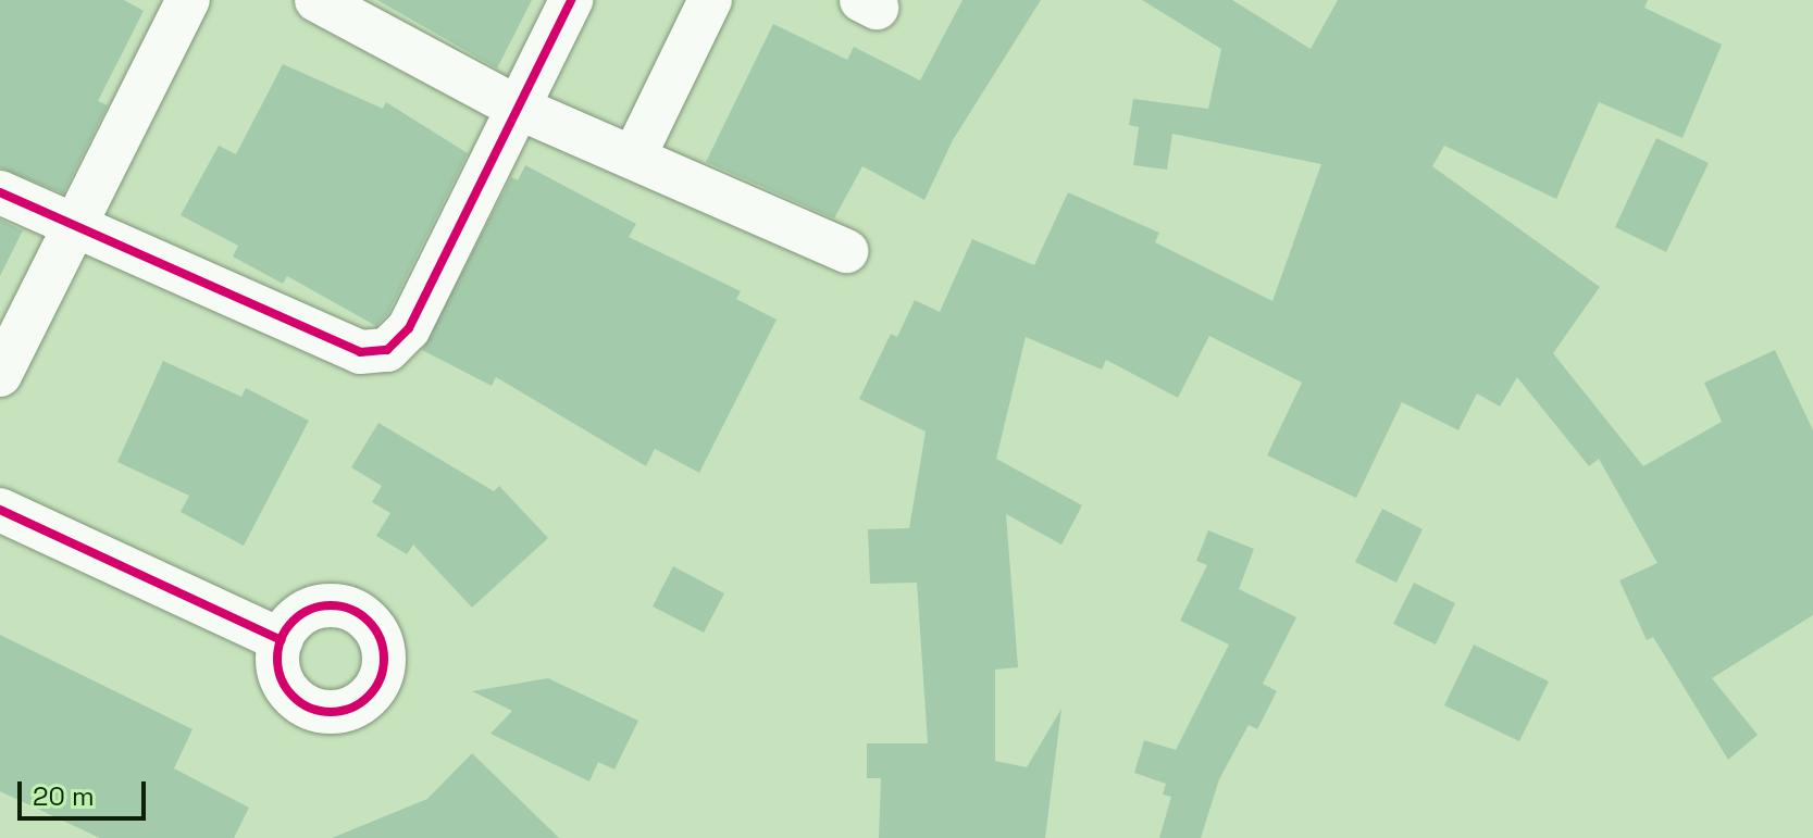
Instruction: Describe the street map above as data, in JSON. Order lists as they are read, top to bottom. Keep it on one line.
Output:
{"scale_bar":"20 m"}
